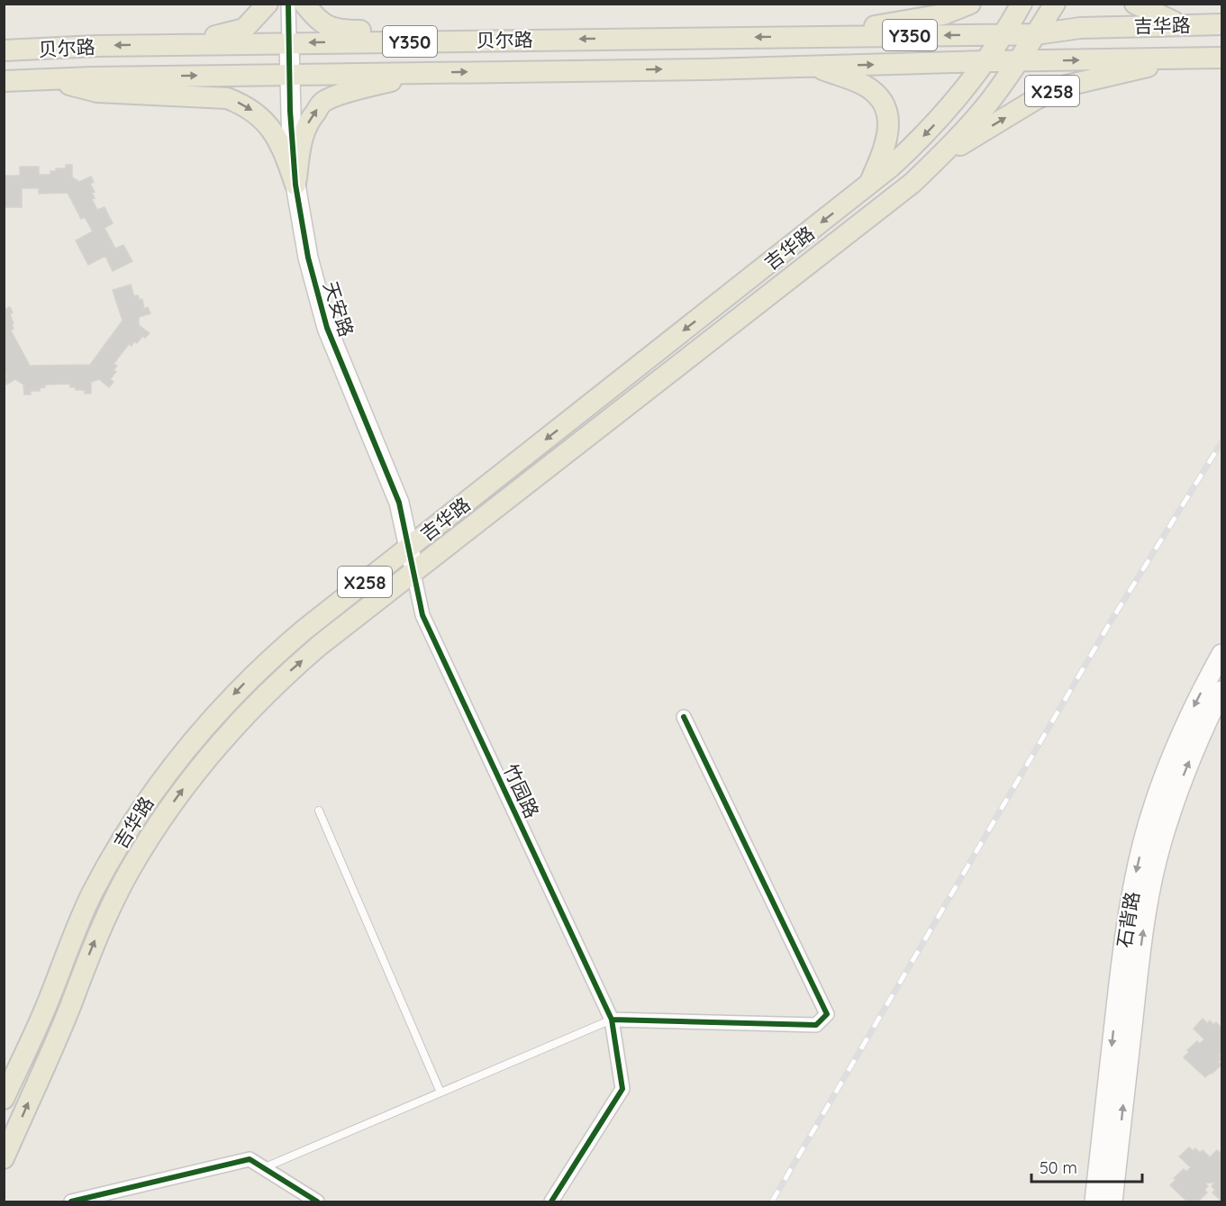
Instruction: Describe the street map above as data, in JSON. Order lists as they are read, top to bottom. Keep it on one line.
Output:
{"streets":{"main road":["吉华路","Y350","贝尔路","X258","天安路","石背路"],"street":["竹园路"]},"crossings":[["吉华路","贝尔路"],["吉华路","X258"],["吉华路","天安路"],["吉华路","竹园路"],["贝尔路","天安路"],["天安路","竹园路"]],"scale_bar":"50 m"}
